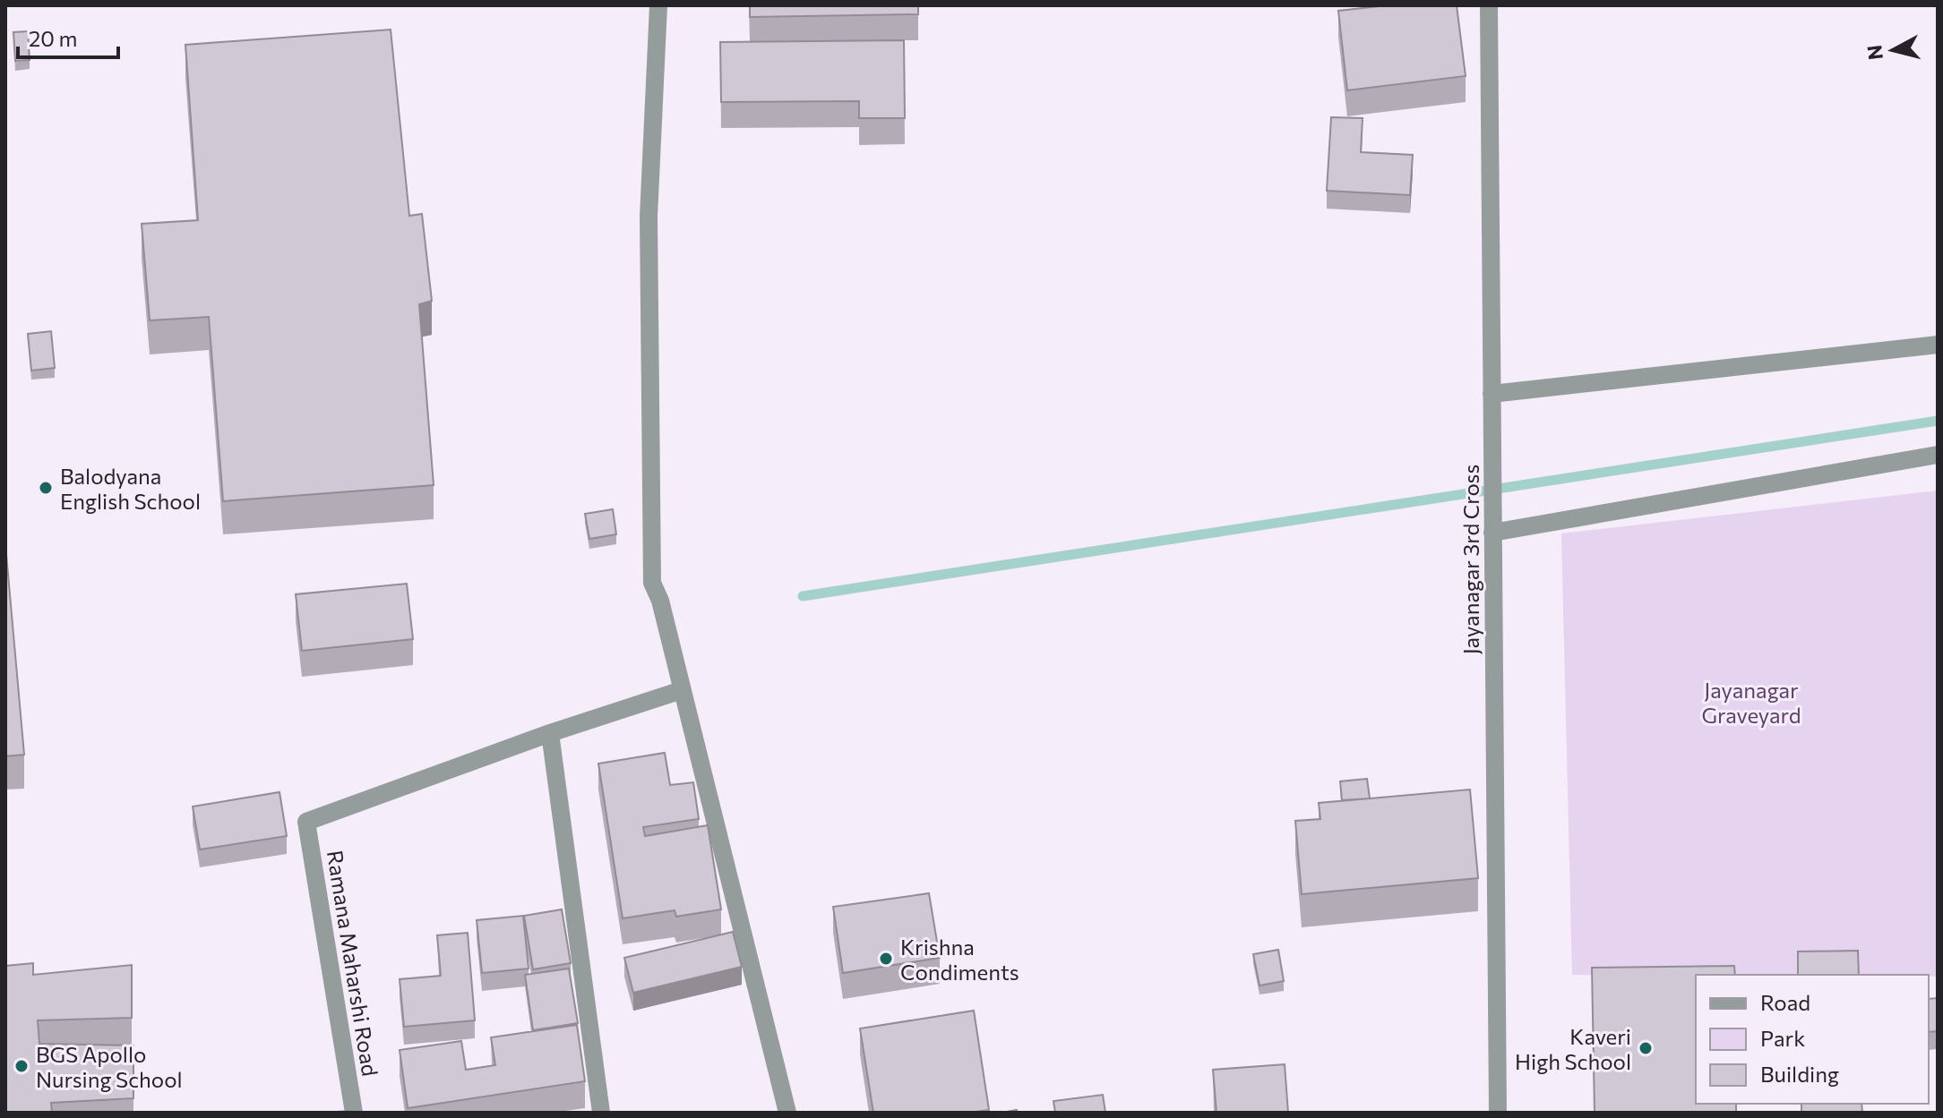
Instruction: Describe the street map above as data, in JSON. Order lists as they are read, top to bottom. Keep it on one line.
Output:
{"streets":{"street":["Jayanagar 3rd Cross","Ramana Maharshi Road"]},"parks":["Jayanagar Graveyard"],"places":["Balodyana English School","Krishna Condiments","Kaveri High School","BGS Apollo Nursing School"],"legend":["Road","Park","Building"],"scale_bar":"20 m","north":"left"}
